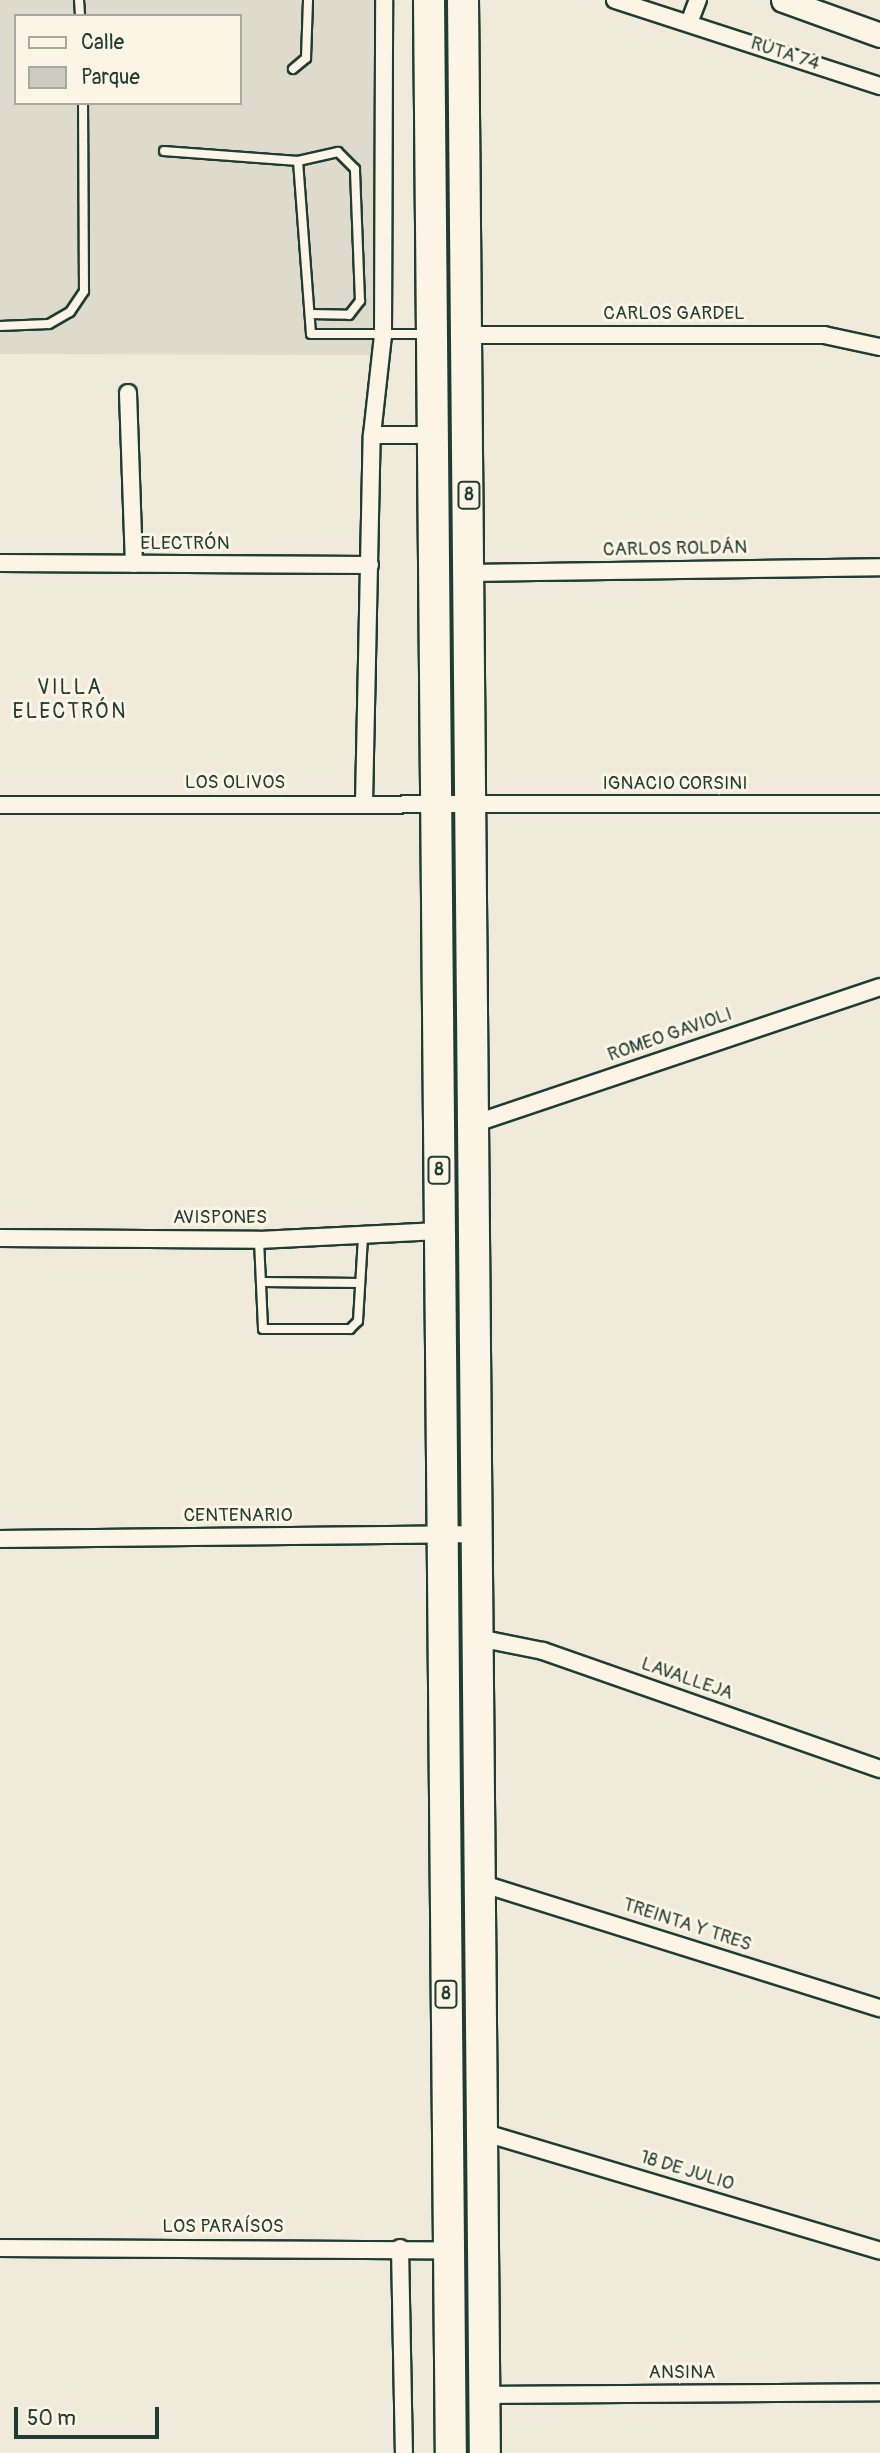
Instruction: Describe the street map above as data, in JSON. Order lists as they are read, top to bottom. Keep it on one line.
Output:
{"streets":{"highway":["8"],"street":["RUTA 74","CARLOS GARDEL","ELECTRÓN","CARLOS ROLDÁN","LOS OLIVOS","IGNACIO CORSINI","ROMEO GAVIOLI","AVISPONES","CENTENARIO","LAVALLEJA","TREINTA Y TRES","18 DE JULIO","LOS PARAÍSOS","ANSINA"]},"crossings":[["CARLOS GARDEL","8"],["8","CARLOS ROLDÁN"],["8","LOS OLIVOS"],["8","IGNACIO CORSINI"],["8","ROMEO GAVIOLI"],["8","AVISPONES"],["8","CENTENARIO"],["8","LAVALLEJA"],["8","TREINTA Y TRES"],["8","18 DE JULIO"],["8","LOS PARAÍSOS"],["8","ANSINA"],["LOS OLIVOS","IGNACIO CORSINI"]],"districts":["VILLA ELECTRÓN"],"legend":["Calle","Parque"],"scale_bar":"50 m"}
